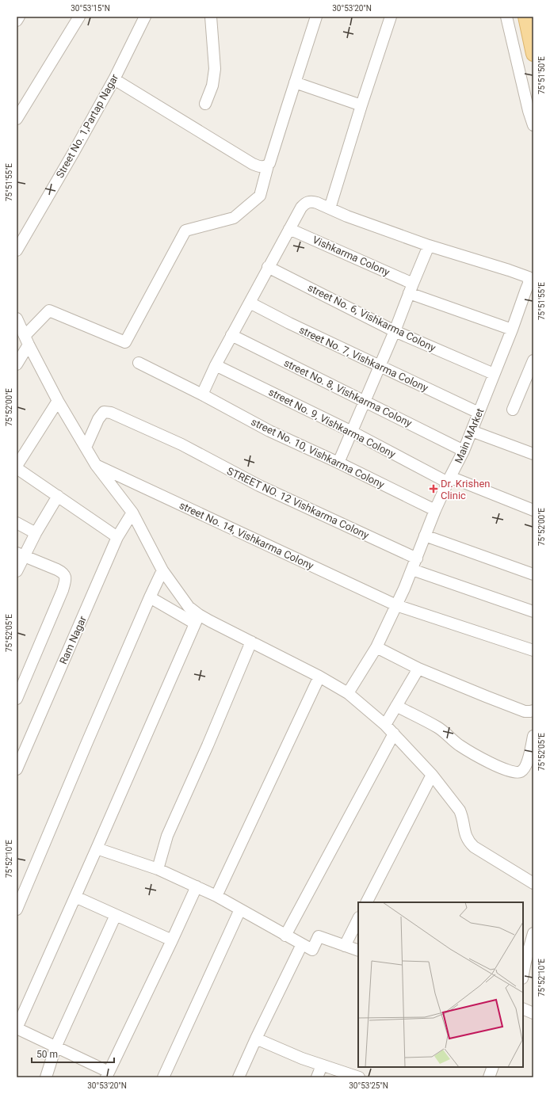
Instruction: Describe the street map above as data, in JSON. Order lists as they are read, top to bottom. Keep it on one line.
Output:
{"streets":{"street":["Street No. 1,Partap Nagar","Vishkarma Colony","street No. 6, Vishkarma Colony","street No. 7, Vishkarma Colony","street No. 8, Vishkarma Colony","street No. 9, Vishkarma Colony","Main MArket","street No. 10, Vishkarma Colony","STREET NO. 12 Vishkarma Colony","street No. 14, Vishkarma Colony","Ram Nagar"]},"crossings":[["Vishkarma Colony","Main MArket"],["street No. 6, Vishkarma Colony","Main MArket"],["street No. 7, Vishkarma Colony","Main MArket"],["street No. 8, Vishkarma Colony","Main MArket"],["street No. 9, Vishkarma Colony","Main MArket"],["Main MArket","street No. 10, Vishkarma Colony"],["Main MArket","STREET NO. 12 Vishkarma Colony"],["Main MArket","street No. 14, Vishkarma Colony"]],"places":{"health":["Dr. Krishen Clinic"]},"scale_bar":"50 m","coordinates":["30°53'15\"N","30°53'20\"N","75°51'50\"E","75°51'55\"E","75°52'00\"E","75°52'05\"E","75°52'10\"E","30°53'25\"N"]}
